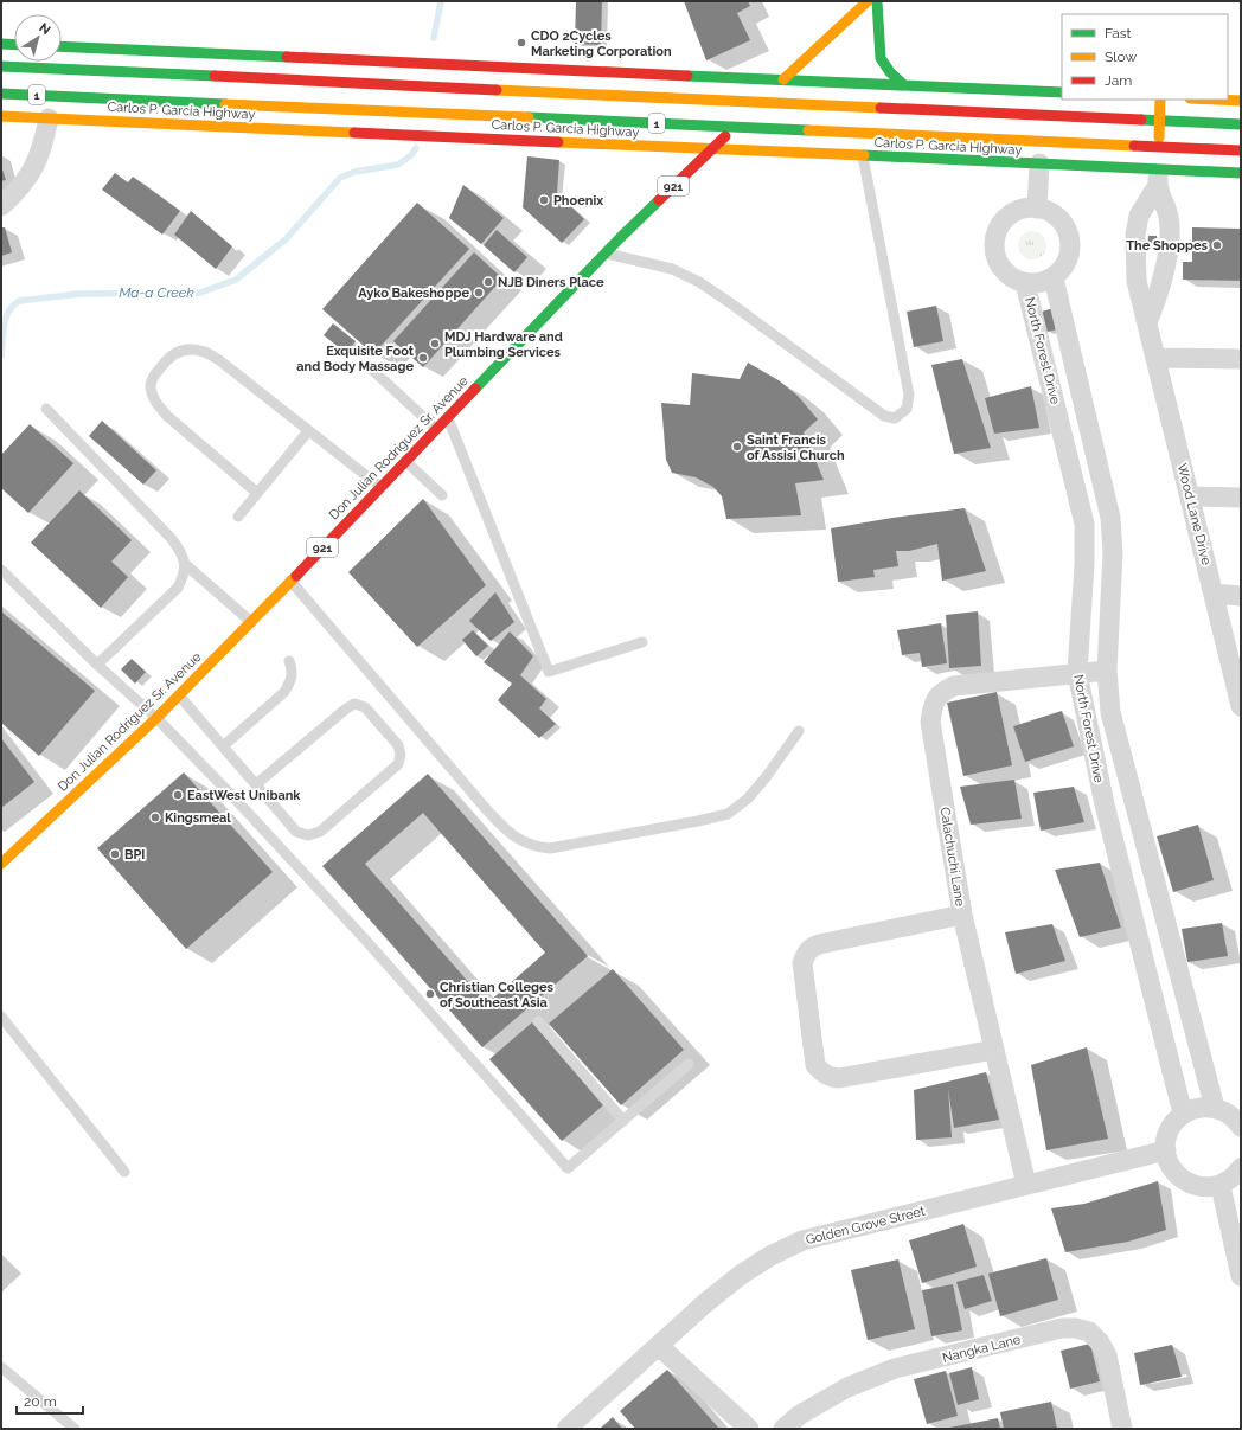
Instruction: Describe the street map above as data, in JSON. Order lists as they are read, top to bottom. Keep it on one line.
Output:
{"streets":{"main road":["1","Carlos P. Garcia Highway","921","Don Julian Rodriguez Sr. Avenue"],"street":["North Forest Drive","Wood Lane Drive","Calachuchi Lane","Golden Grove Street","Nangka Lane"]},"crossings":[["Carlos P. Garcia Highway","Don Julian Rodriguez Sr. Avenue"],["Carlos P. Garcia Highway","Wood Lane Drive"],["North Forest Drive","Calachuchi Lane"],["Calachuchi Lane","Golden Grove Street"]],"water":["Ma-a Creek"],"places":["CDO 2Cycles Marketing Corporation","Phoenix","The Shoppes","NJB Diners Place","Ayko Bakeshoppe","MDJ Hardware and Plumbing Services","Exquisite Foot and Body Massage","Saint Francis of Assisi Church","EastWest Unibank","Kingsmeal","BPI","Christian Colleges of Southeast Asia"],"legend":["Fast","Slow","Jam"],"scale_bar":"20 m","north":"top right"}
